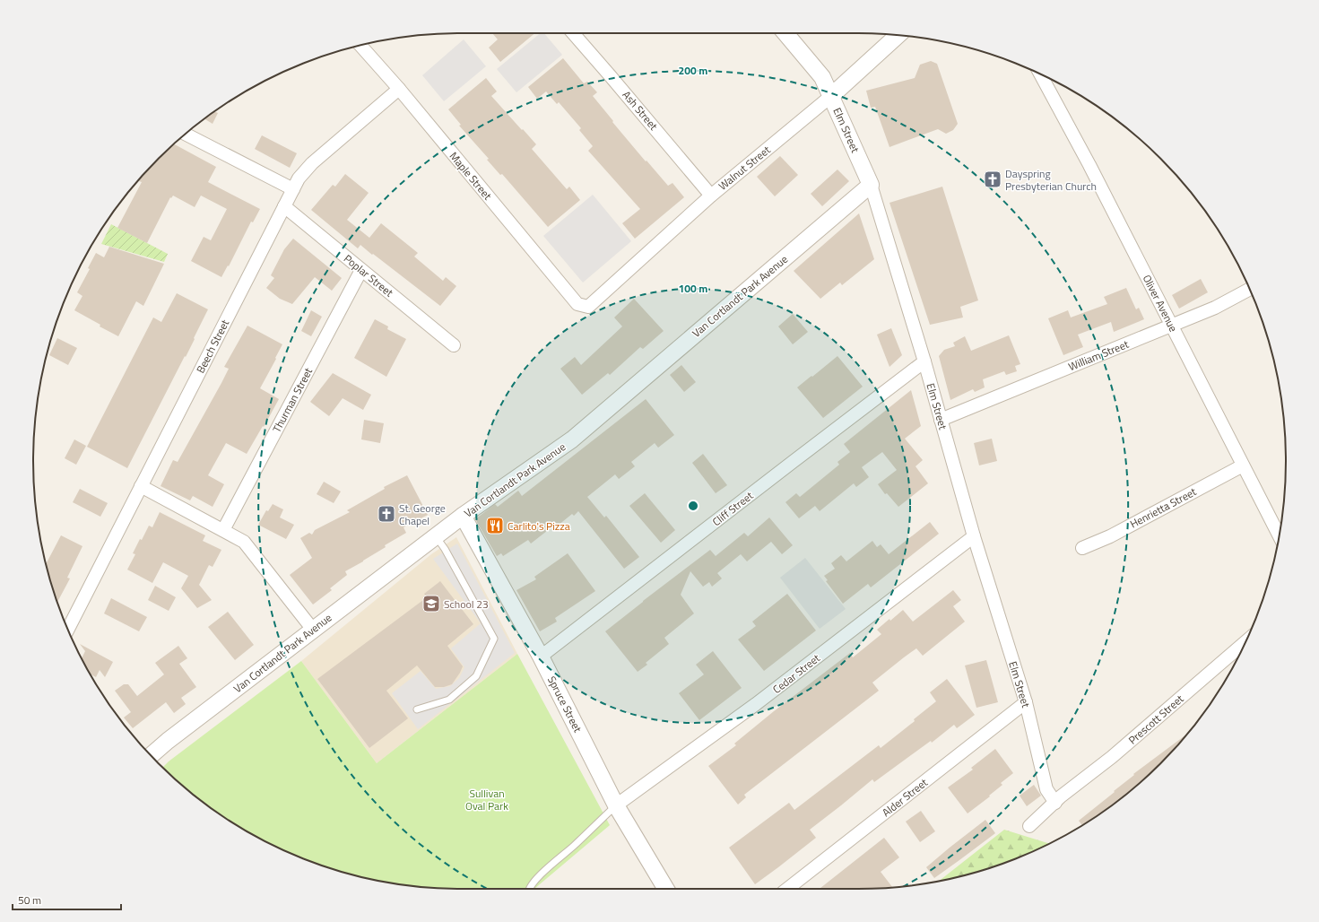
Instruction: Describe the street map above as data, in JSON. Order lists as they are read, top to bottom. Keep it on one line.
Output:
{"streets":{"street":["Ash Street","Elm Street","Walnut Street","Maple Street","Poplar Street","Van Cortlandt Park Avenue","Oliver Avenue","Beech Street","William Street","Thurman Street","Henrietta Street","Cliff Street","Cedar Street","Spruce Street","Prescott Street","Alder Street"]},"crossings":[["Ash Street","Walnut Street"],["Elm Street","Walnut Street"],["Elm Street","Van Cortlandt Park Avenue"],["Elm Street","William Street"],["Elm Street","Cliff Street"],["Elm Street","Cedar Street"],["Elm Street","Prescott Street"],["Elm Street","Alder Street"],["Walnut Street","Maple Street"],["Maple Street","Beech Street"],["Poplar Street","Beech Street"],["Poplar Street","Thurman Street"],["Van Cortlandt Park Avenue","Spruce Street"],["Oliver Avenue","William Street"],["Oliver Avenue","Henrietta Street"],["Cliff Street","Spruce Street"],["Cedar Street","Spruce Street"]],"parks":["Sullivan Oval Park"],"places":{"church":["Dayspring Presbyterian Church","St. George Chapel"],"restaurant":["Carlito's Pizza"],"school or university":["School 23"]},"scale_bar":"50 m","rings":["200 m","100 m"]}
